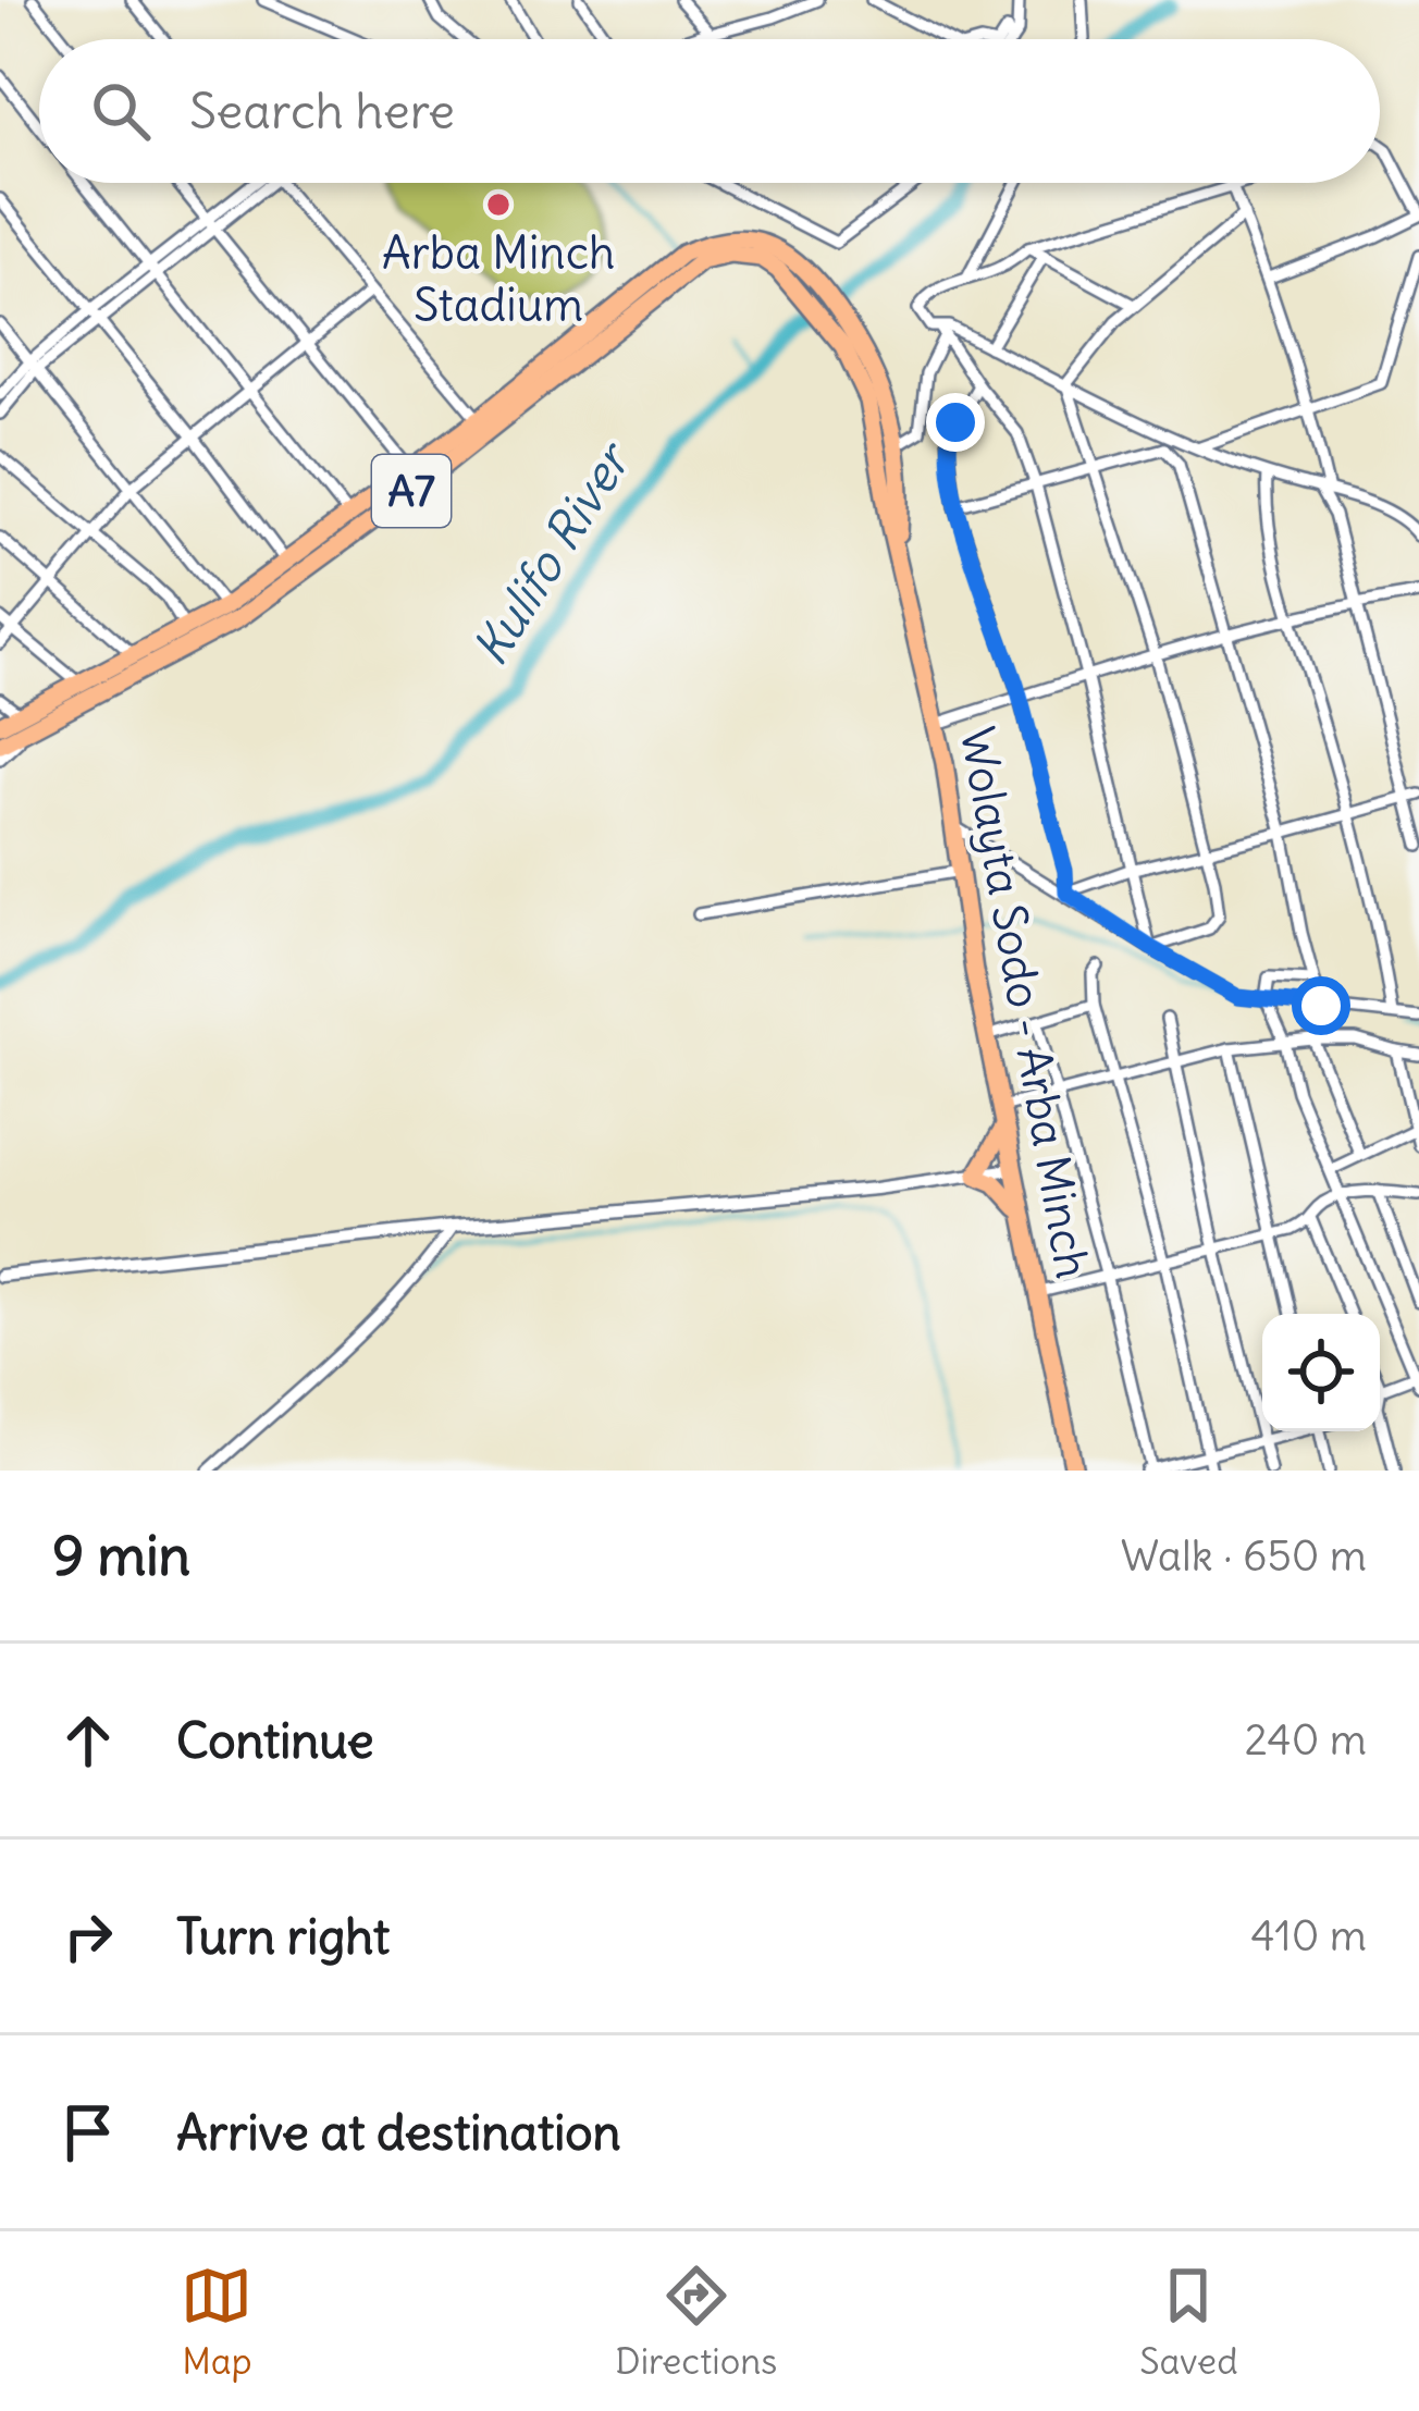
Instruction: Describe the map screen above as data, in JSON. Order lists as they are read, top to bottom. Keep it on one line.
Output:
{"streets":{"highway":["A7","Wolayta Sodo - Arba Minch"]},"crossings":[["A7","Wolayta Sodo - Arba Minch"]],"water":["Kulifo River"],"places":["Arba Minch Stadium"],"page":{"search":"Search here","heading":["9 min","Walk · 650 m"],"list":[["Continue","240 m"],["Turn right","410 m"],"Arrive at destination"],"nav":["Map","Directions","Saved"]}}
